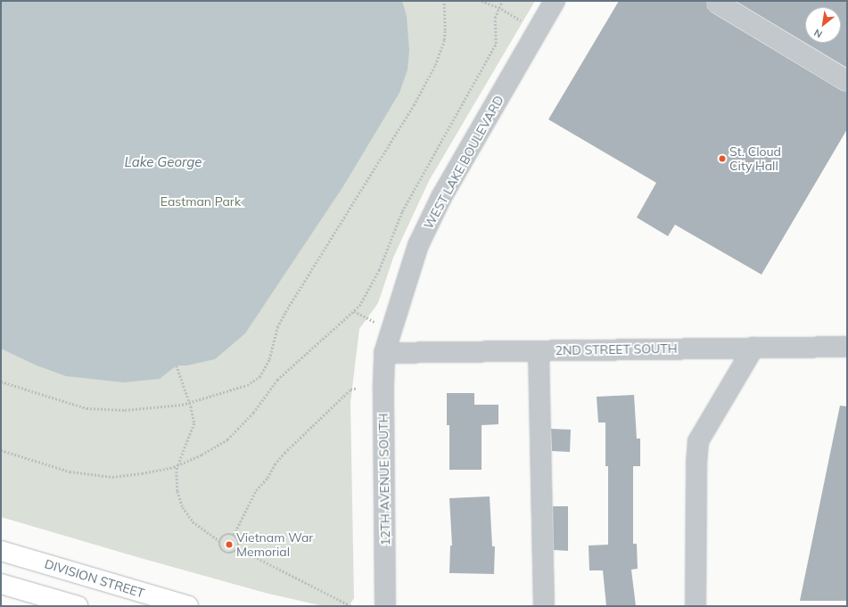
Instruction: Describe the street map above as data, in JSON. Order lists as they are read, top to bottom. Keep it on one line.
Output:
{"streets":{"highway":["DIVISION STREET"],"street":["WEST LAKE BOULEVARD","2ND STREET SOUTH","12TH AVENUE SOUTH"]},"crossings":[["WEST LAKE BOULEVARD","2ND STREET SOUTH"],["WEST LAKE BOULEVARD","12TH AVENUE SOUTH"],["2ND STREET SOUTH","12TH AVENUE SOUTH"]],"water":["Lake George"],"parks":["Eastman Park"],"places":["St. Cloud City Hall","Vietnam War Memorial"],"north":"bottom left"}
